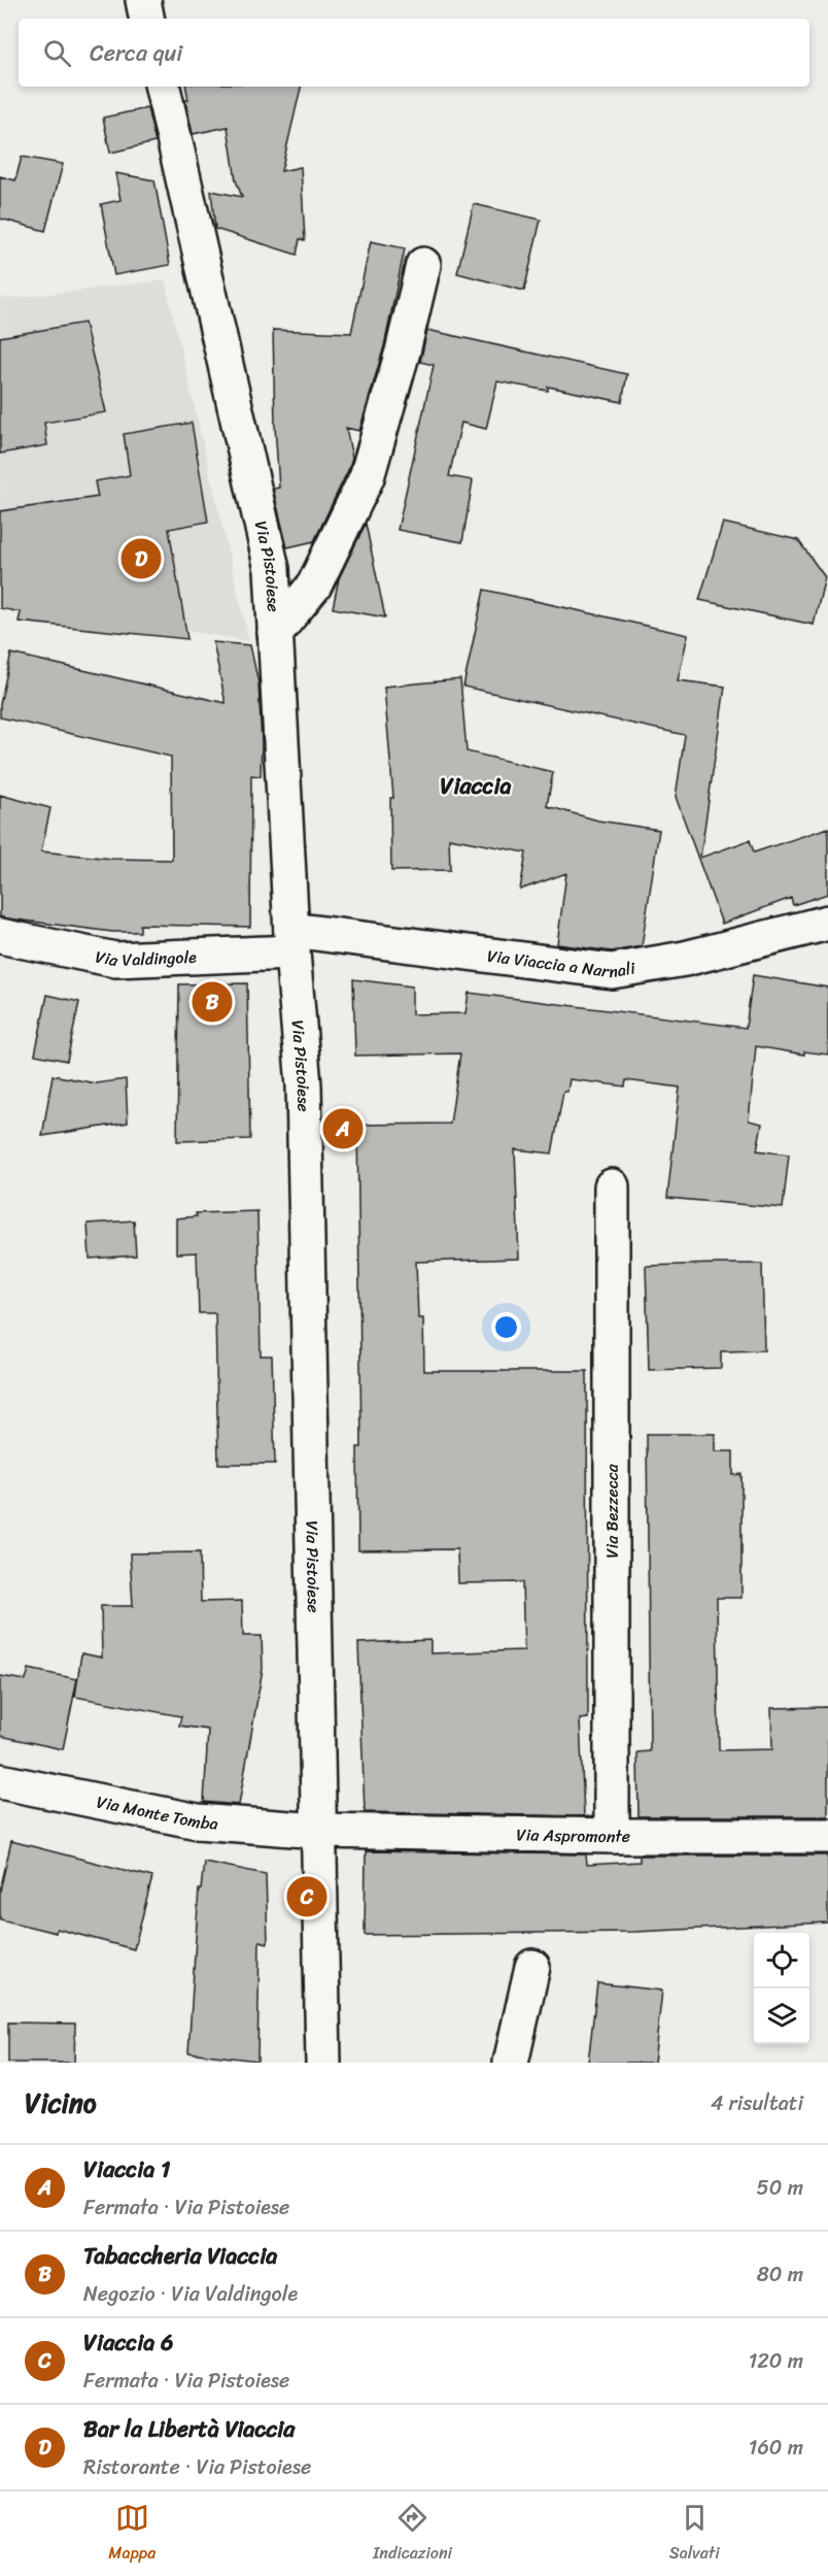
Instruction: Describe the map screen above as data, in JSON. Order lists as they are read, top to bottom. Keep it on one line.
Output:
{"streets":{"street":["Via Pistoiese","Via Valdingole","Via Viaccia a Narnali","Via Bezzecca","Via Monte Tomba","Via Aspromonte"]},"crossings":[["Via Pistoiese","Via Valdingole"],["Via Pistoiese","Via Viaccia a Narnali"],["Via Pistoiese","Via Monte Tomba"],["Via Pistoiese","Via Aspromonte"],["Via Valdingole","Via Viaccia a Narnali"],["Via Bezzecca","Via Aspromonte"],["Via Monte Tomba","Via Aspromonte"]],"districts":["Viaccia"],"page":{"search":"Cerca qui","pins":["D","B","A","C"],"heading":["Vicino","4 risultati"],"list":[{"mark":"A","name":"Viaccia 1","note":"Fermata · Via Pistoiese","value":"50 m"},{"mark":"B","name":"Tabaccheria Viaccia","note":"Negozio · Via Valdingole","value":"80 m"},{"mark":"C","name":"Viaccia 6","note":"Fermata · Via Pistoiese","value":"120 m"},{"mark":"D","name":"Bar la Libertà Viaccia","note":"Ristorante · Via Pistoiese","value":"160 m"}],"nav":["Mappa","Indicazioni","Salvati"]}}
